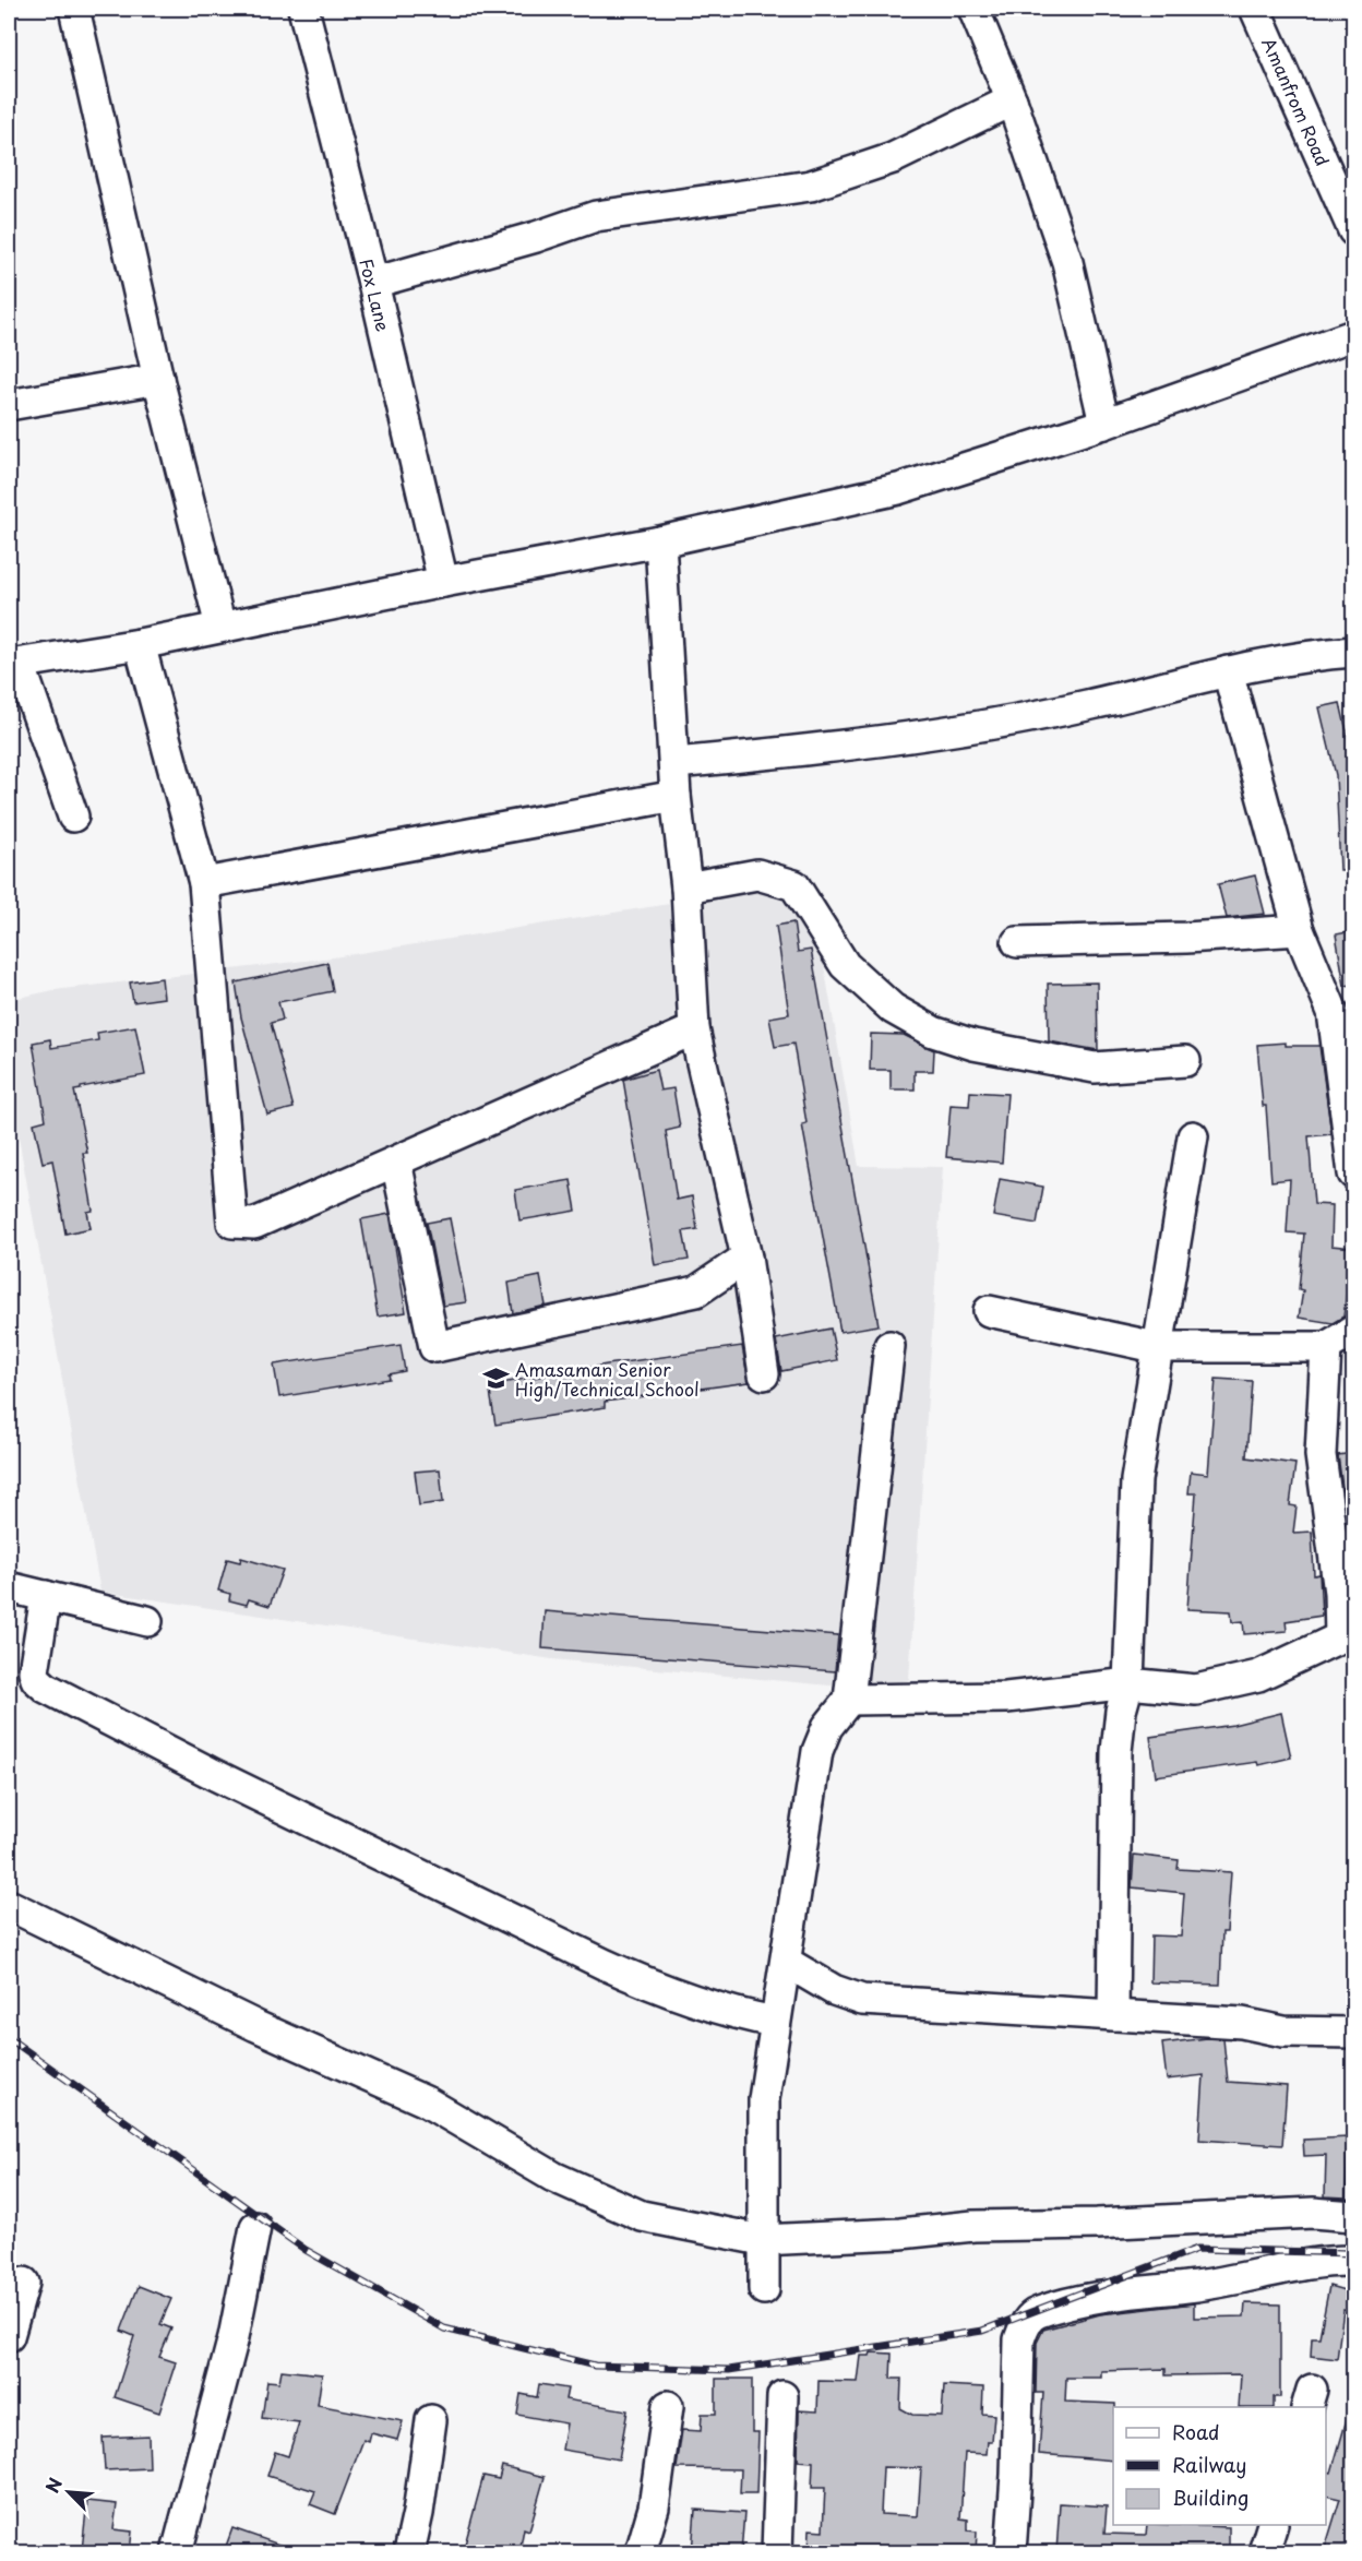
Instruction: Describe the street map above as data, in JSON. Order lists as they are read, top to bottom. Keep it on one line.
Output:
{"streets":{"street":["Amanfrom Road","Fox Lane"]},"places":{"school or university":["Amasaman Senior High/Technical School"]},"legend":["Road","Railway","Building"],"north":"top left"}
